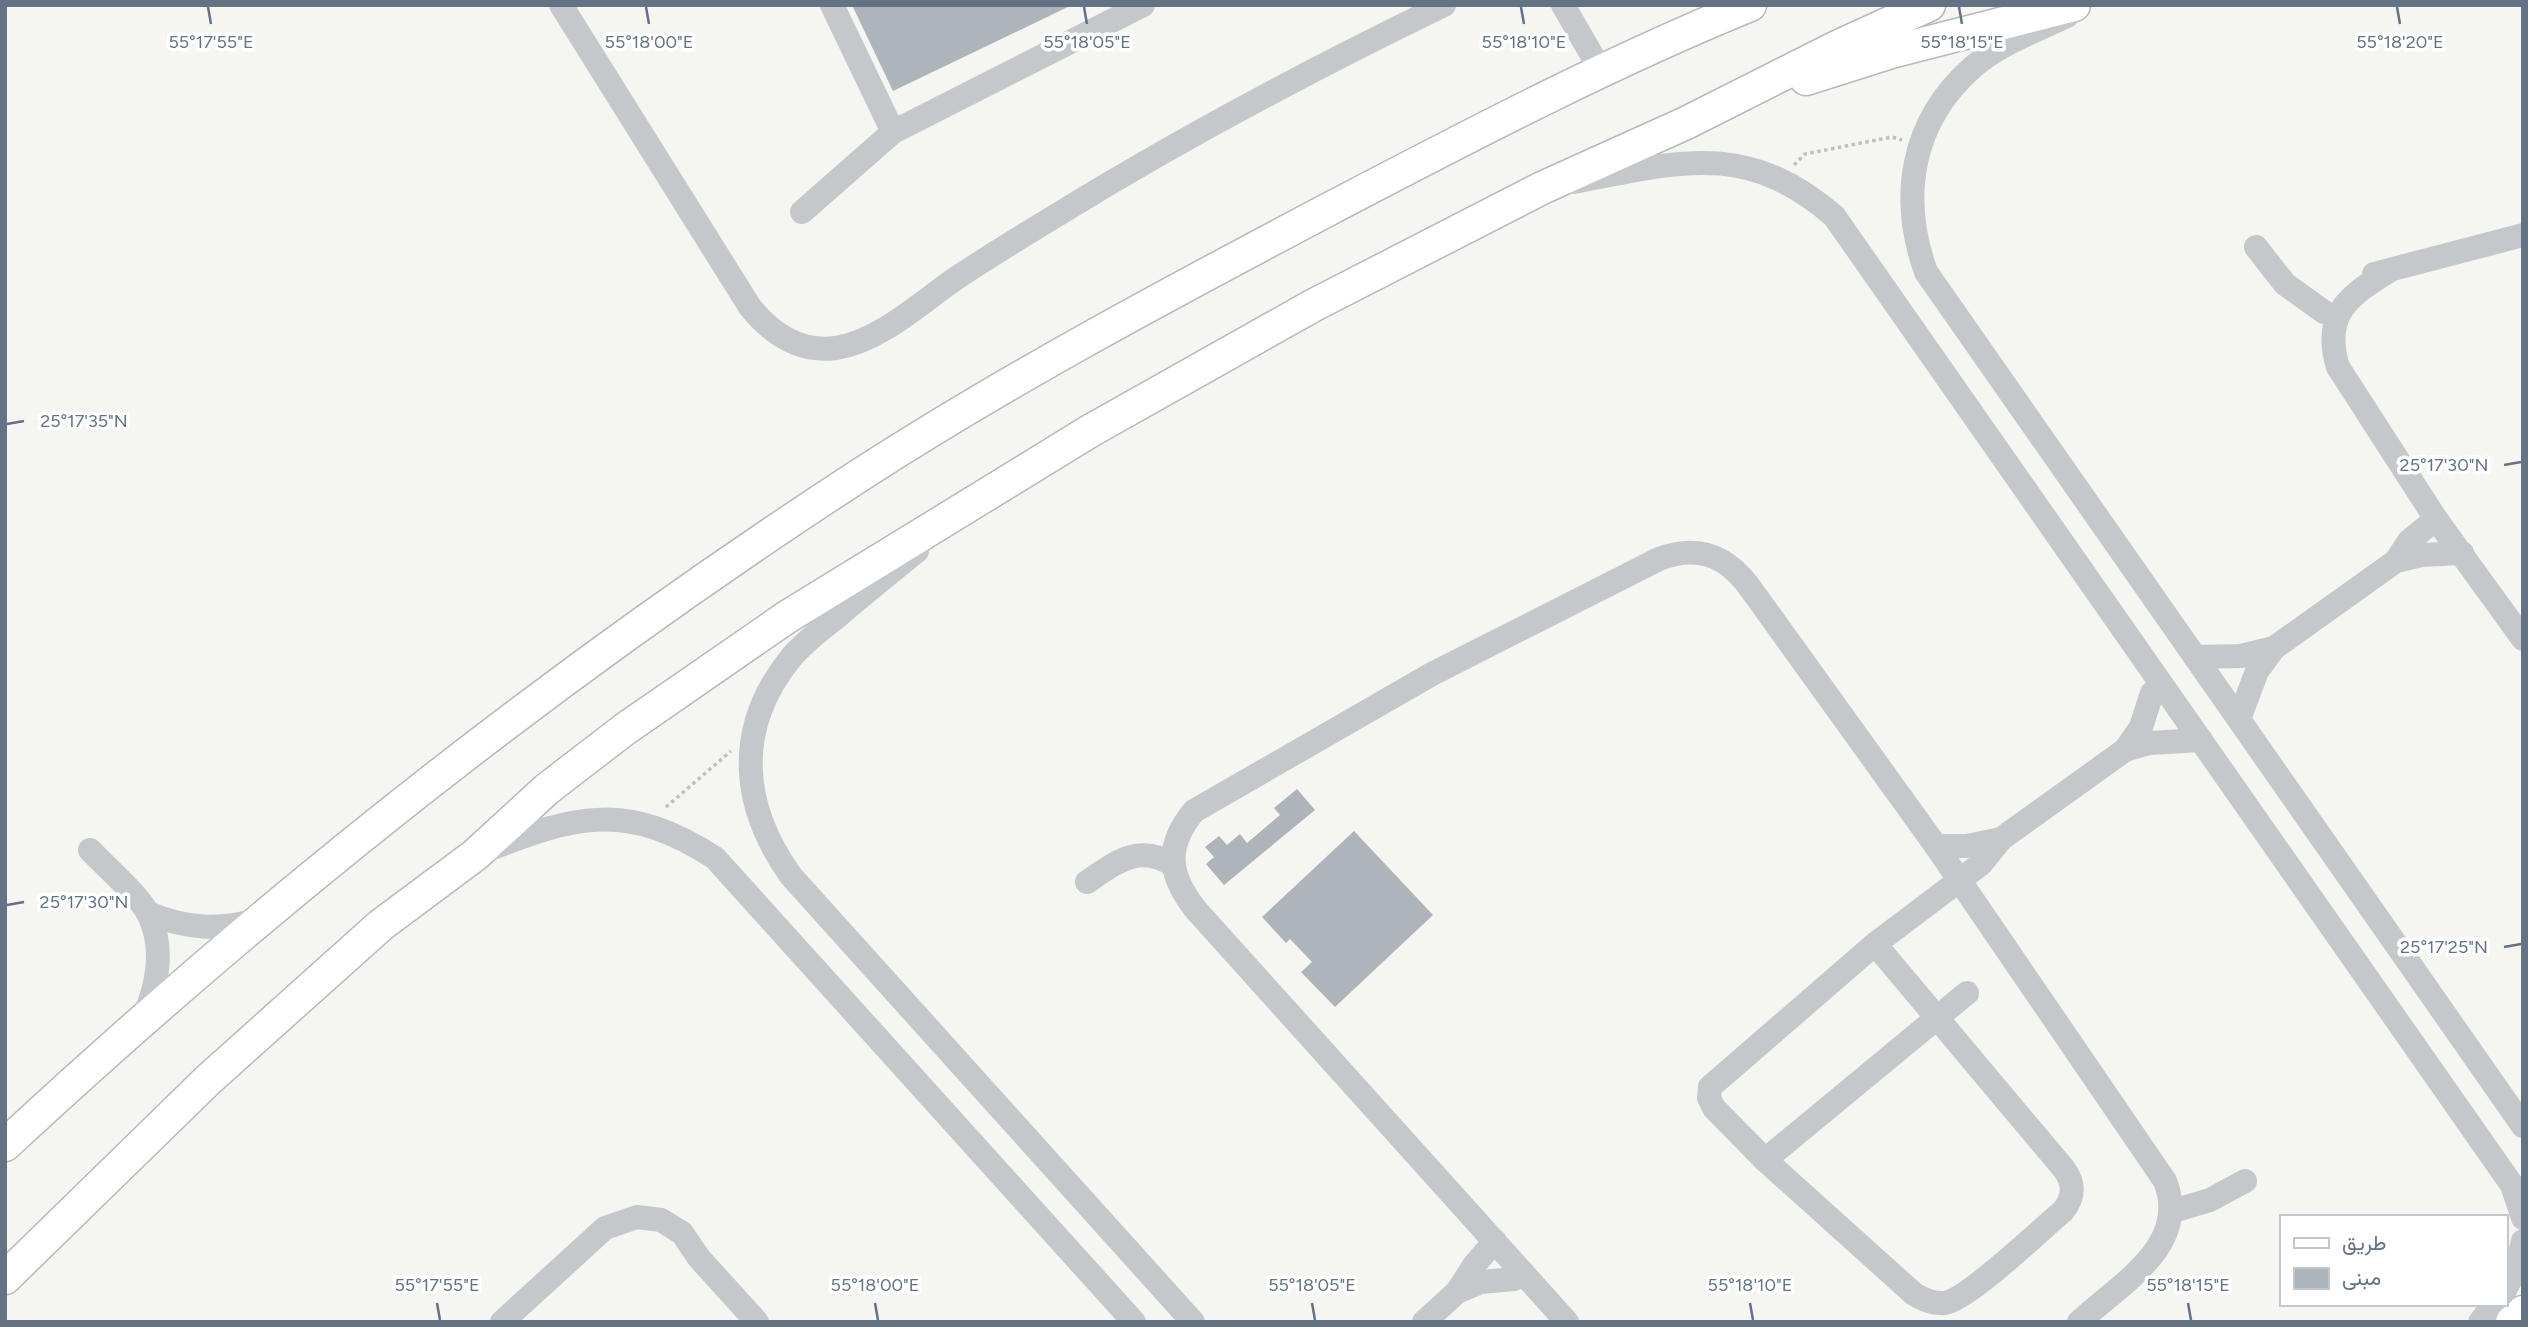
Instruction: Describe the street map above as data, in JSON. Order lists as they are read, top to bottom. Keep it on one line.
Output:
{"legend":["طريق","مبنى"],"coordinates":["55°17'55\"E","55°18'00\"E","55°18'05\"E","55°18'10\"E","55°18'15\"E","55°18'20\"E","25°17'35\"N","25°17'30\"N","25°17'25\"N"]}
